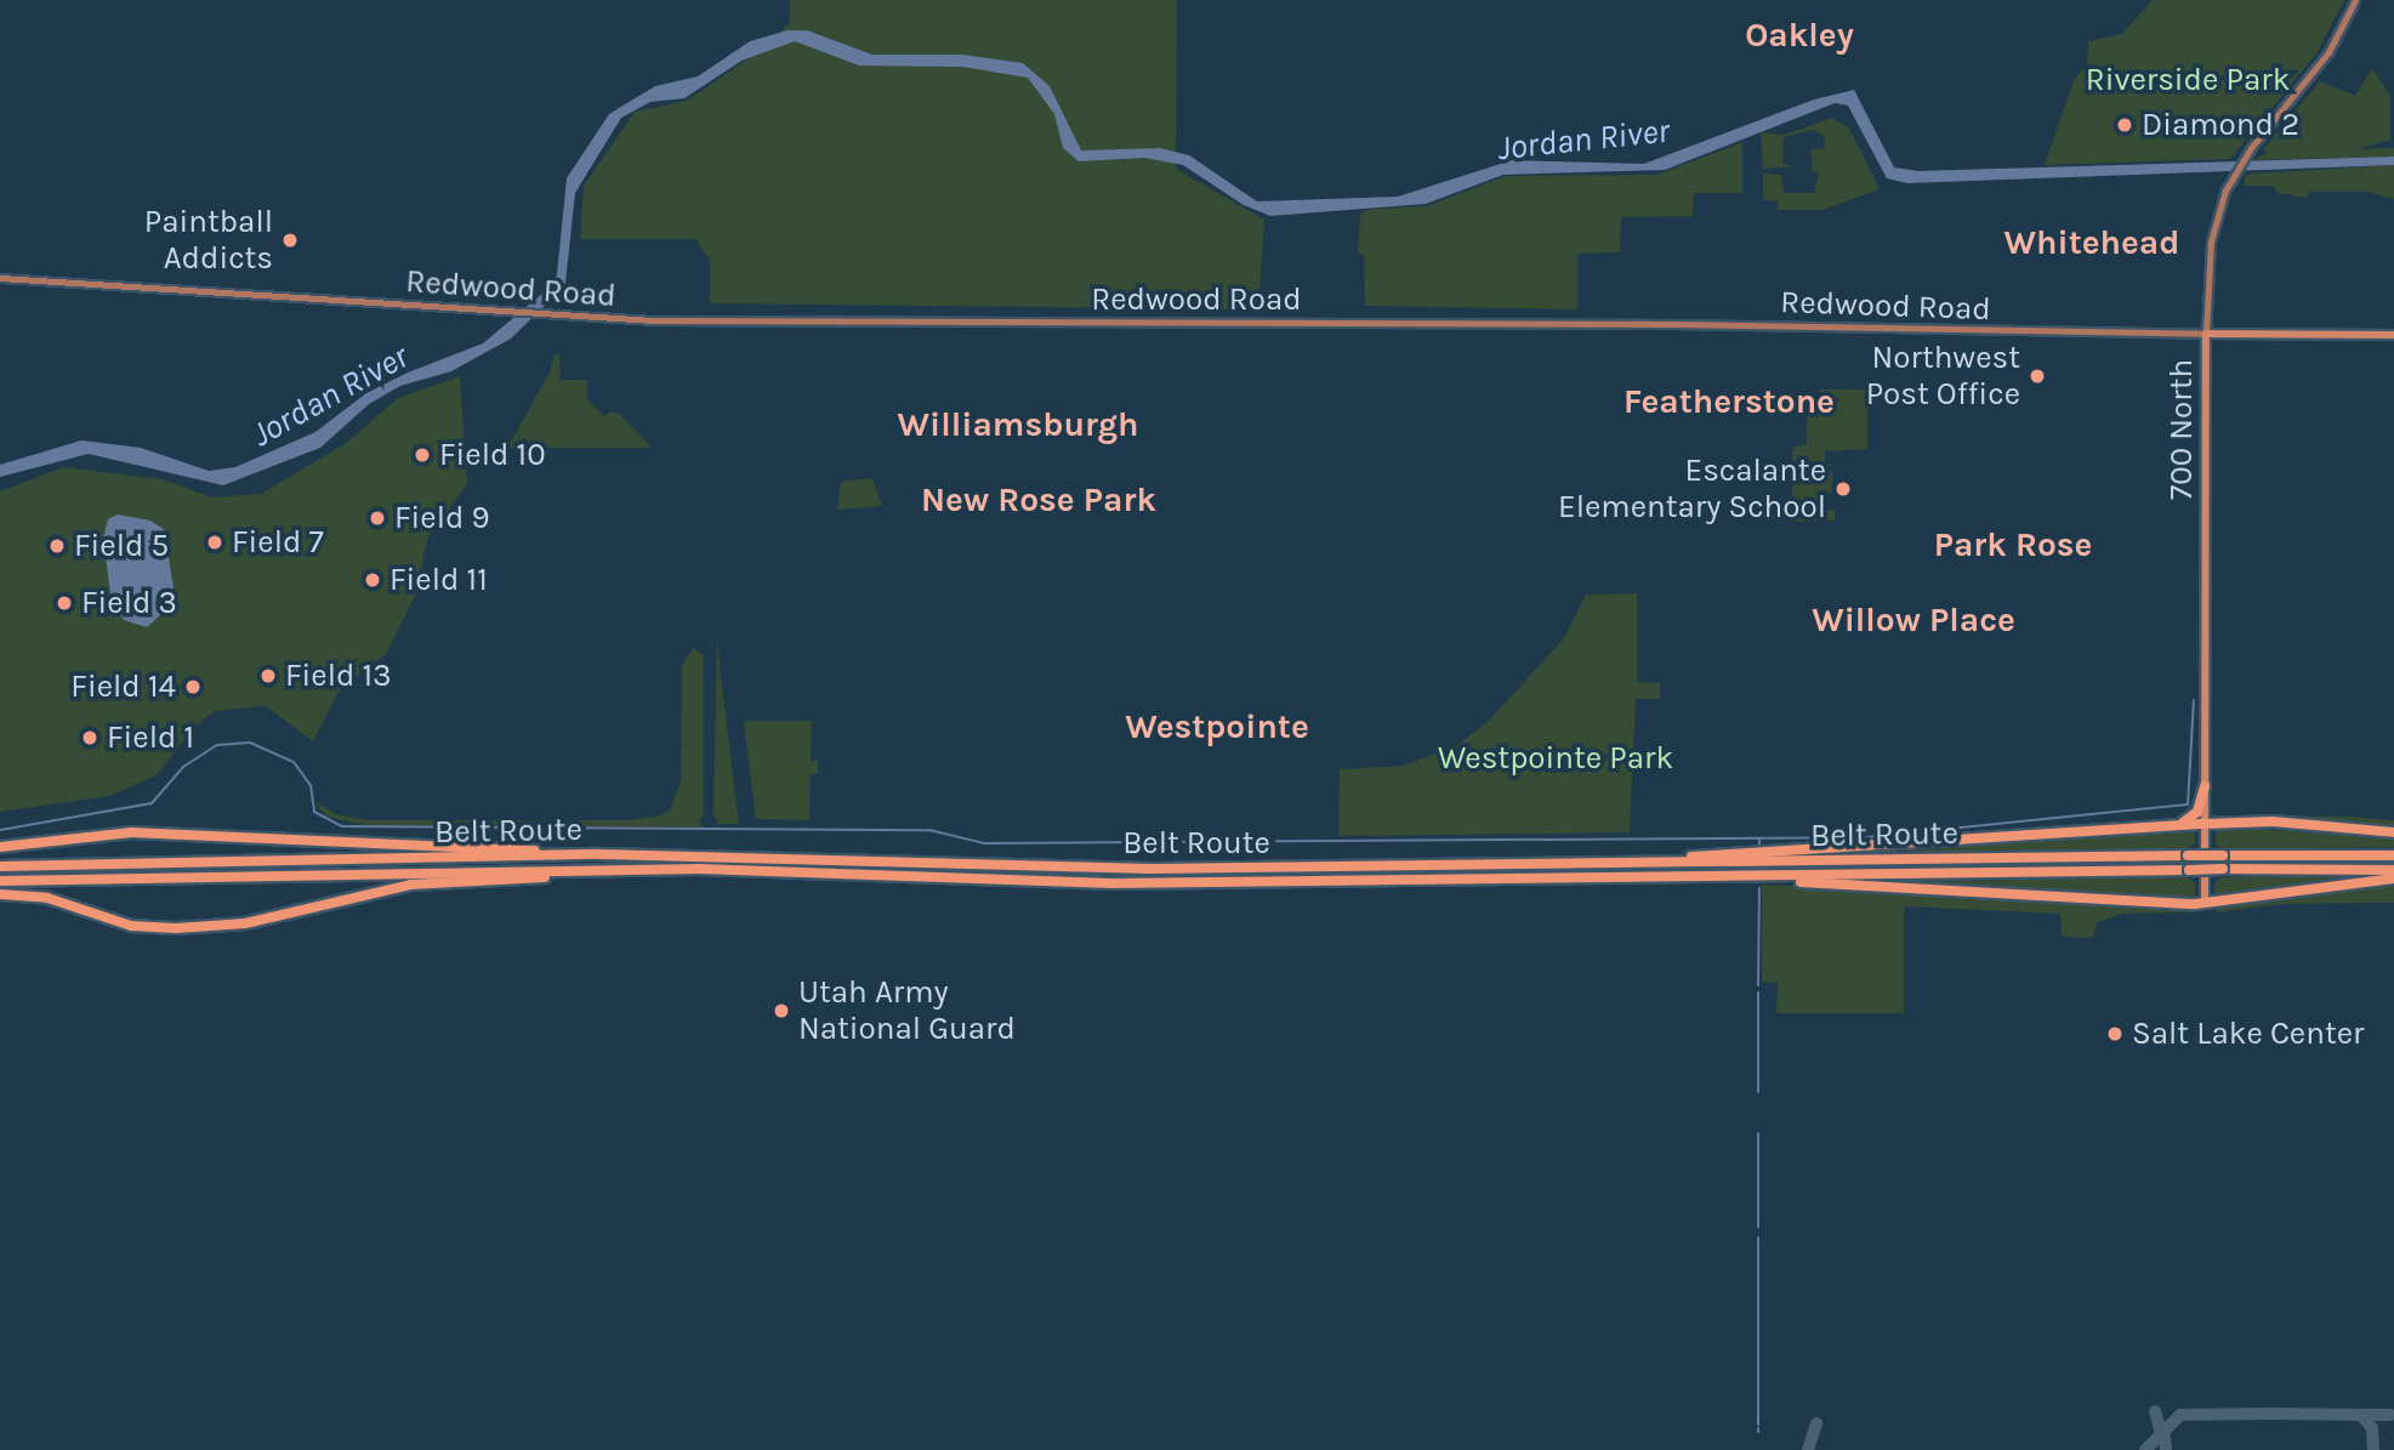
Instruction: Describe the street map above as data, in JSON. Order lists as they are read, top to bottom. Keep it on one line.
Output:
{"streets":{"highway":["Belt Route"],"main road":["Redwood Road","700 North"]},"crossings":[["Redwood Road","700 North"]],"districts":["Oakley","Whitehead","Featherstone","Williamsburgh","New Rose Park","Park Rose","Willow Place","Westpointe"],"water":["Jordan River"],"parks":["Riverside Park","Westpointe Park"],"places":["Diamond 2","Paintball Addicts","Northwest Post Office","Field 10","Escalante Elementary School","Field 9","Field 7","Field 5","Field 11","Field 3","Field 13","Field 14","Field 1","Utah Army National Guard","Salt Lake Center"]}
